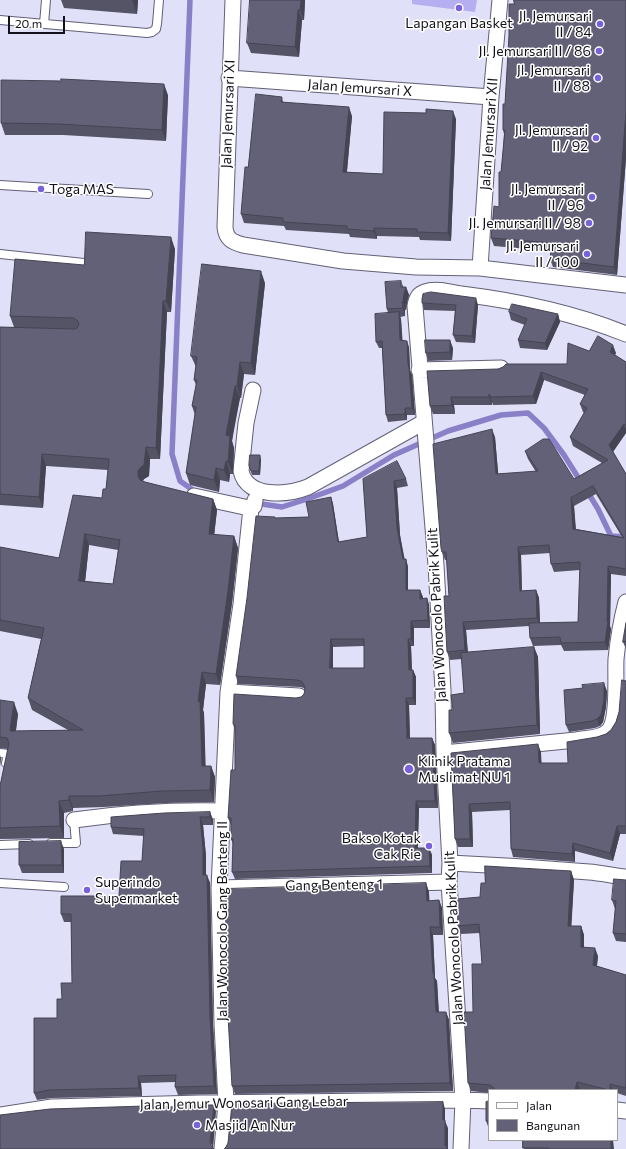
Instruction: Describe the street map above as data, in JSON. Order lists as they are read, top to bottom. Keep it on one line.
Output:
{"streets":{"street":["Jalan Jemursari X","Jalan Jemursari XI","Jalan Jemursari XII","Jalan Wonocolo Pabrik Kulit","Gang Benteng 1","Jalan Wonocolo Gang Benteng II","Jalan Jemur Wonosari Gang Lebar"]},"crossings":[["Jalan Jemursari X","Jalan Jemursari XI"],["Jalan Jemursari X","Jalan Jemursari XII"],["Jalan Jemursari XI","Jalan Jemursari XII"],["Jalan Wonocolo Pabrik Kulit","Gang Benteng 1"],["Jalan Wonocolo Pabrik Kulit","Jalan Jemur Wonosari Gang Lebar"],["Gang Benteng 1","Jalan Wonocolo Gang Benteng II"],["Jalan Wonocolo Gang Benteng II","Jalan Jemur Wonosari Gang Lebar"]],"places":["Lapangan Basket","Jl. Jemursari II / 84","Jl. Jemursari II / 86","Jl. Jemursari II / 88","Jl. Jemursari II / 92","Toga MAS","Jl. Jemursari II / 96","Jl. Jemursari II / 98","Jl. Jemursari II / 100","Klinik Pratama Muslimat NU 1","Bakso Kotak Cak Rie","Superindo Supermarket","Masjid An Nur"],"legend":["Jalan","Bangunan"],"scale_bar":"20 m"}
